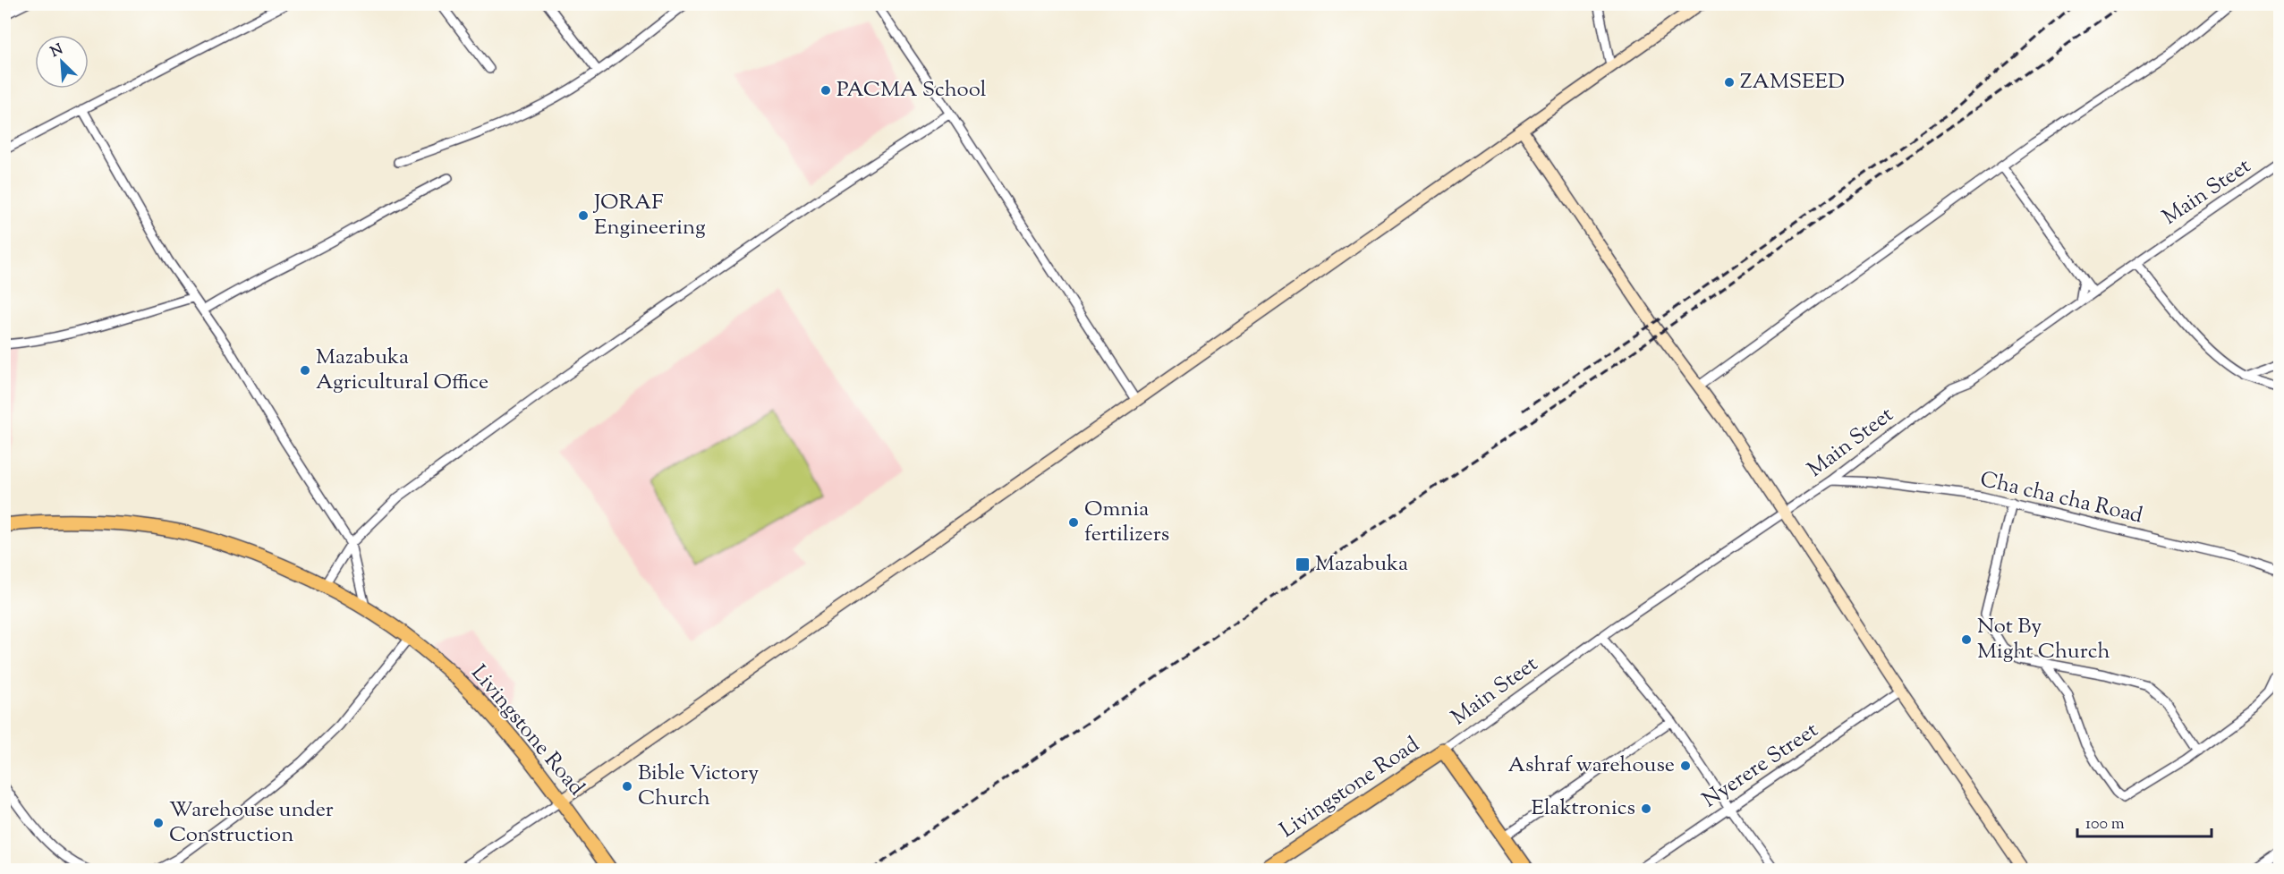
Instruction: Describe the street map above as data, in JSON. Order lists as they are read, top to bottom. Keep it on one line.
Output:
{"streets":{"highway":["Livingstone Road"],"street":["Main Steet","Cha cha cha Road","Nyerere Street"]},"crossings":[["Main Steet","Cha cha cha Road"],["Main Steet","Livingstone Road"]],"places":{"other":["ZAMSEED","PACMA School","JORAF Engineering","Mazabuka Agricultural Office","Omnia fertilizers","Not By Might Church","Ashraf warehouse","Bible Victory Church","Elaktronics","Warehouse under Construction"],"transit":["Mazabuka"]},"scale_bar":"100 m","north":"top left"}
